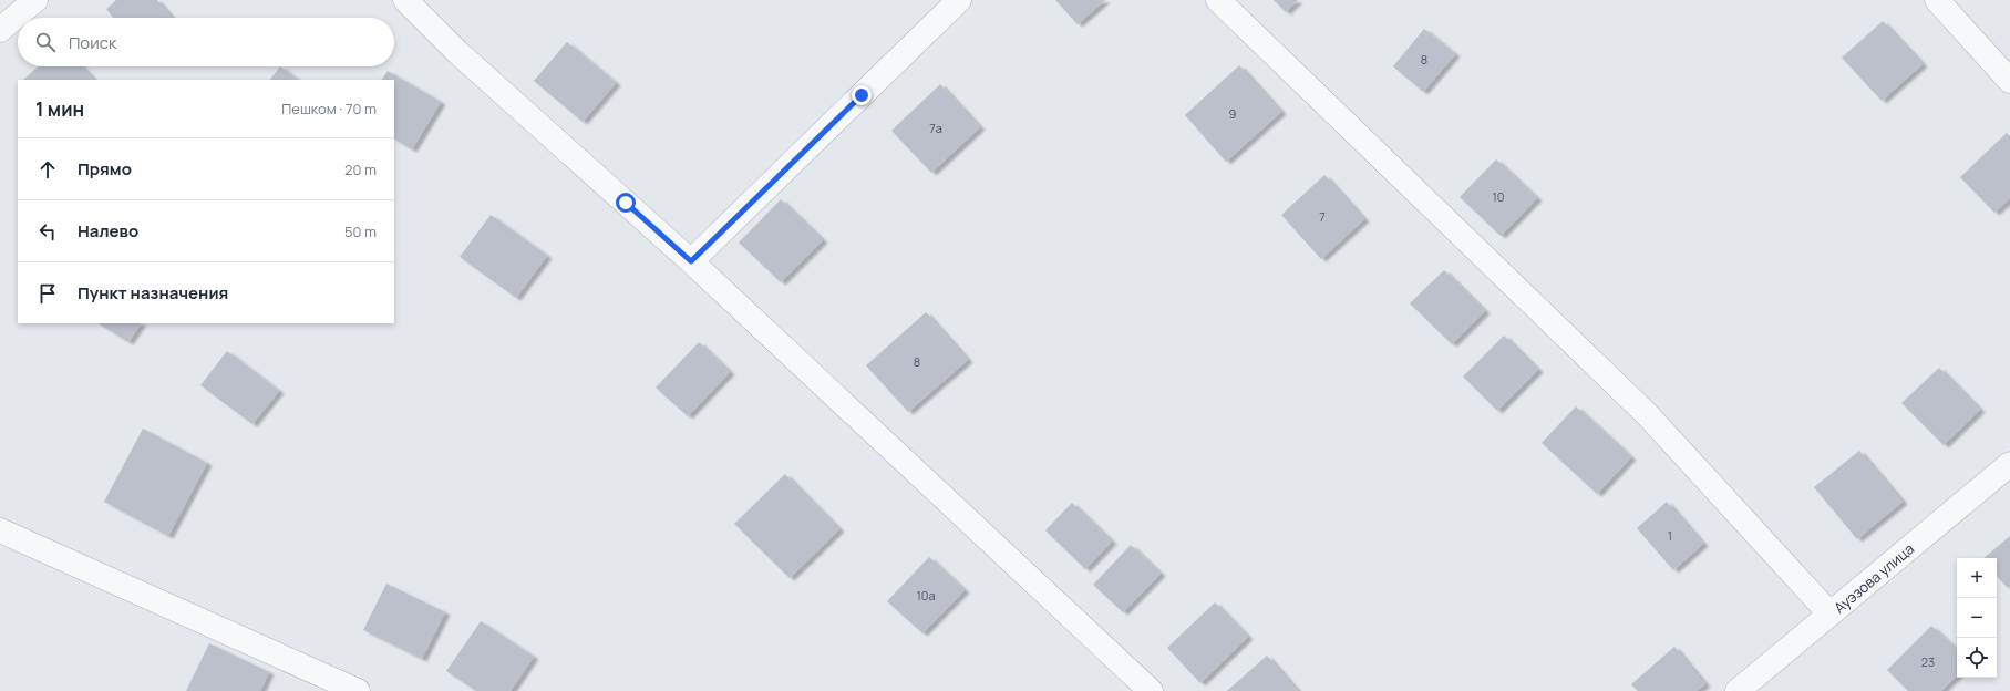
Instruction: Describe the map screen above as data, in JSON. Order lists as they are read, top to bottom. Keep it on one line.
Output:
{"streets":{"street":["Ауэзова улица"]},"house_numbers":["8","9","7а","10","7","8","1","10а","23"],"page":{"search":"Поиск","heading":["1 мин","Пешком · 70 m"],"list":[["Прямо","20 m"],["Налево","50 m"],"Пункт назначения"],"map_buttons":["+","−"]}}
